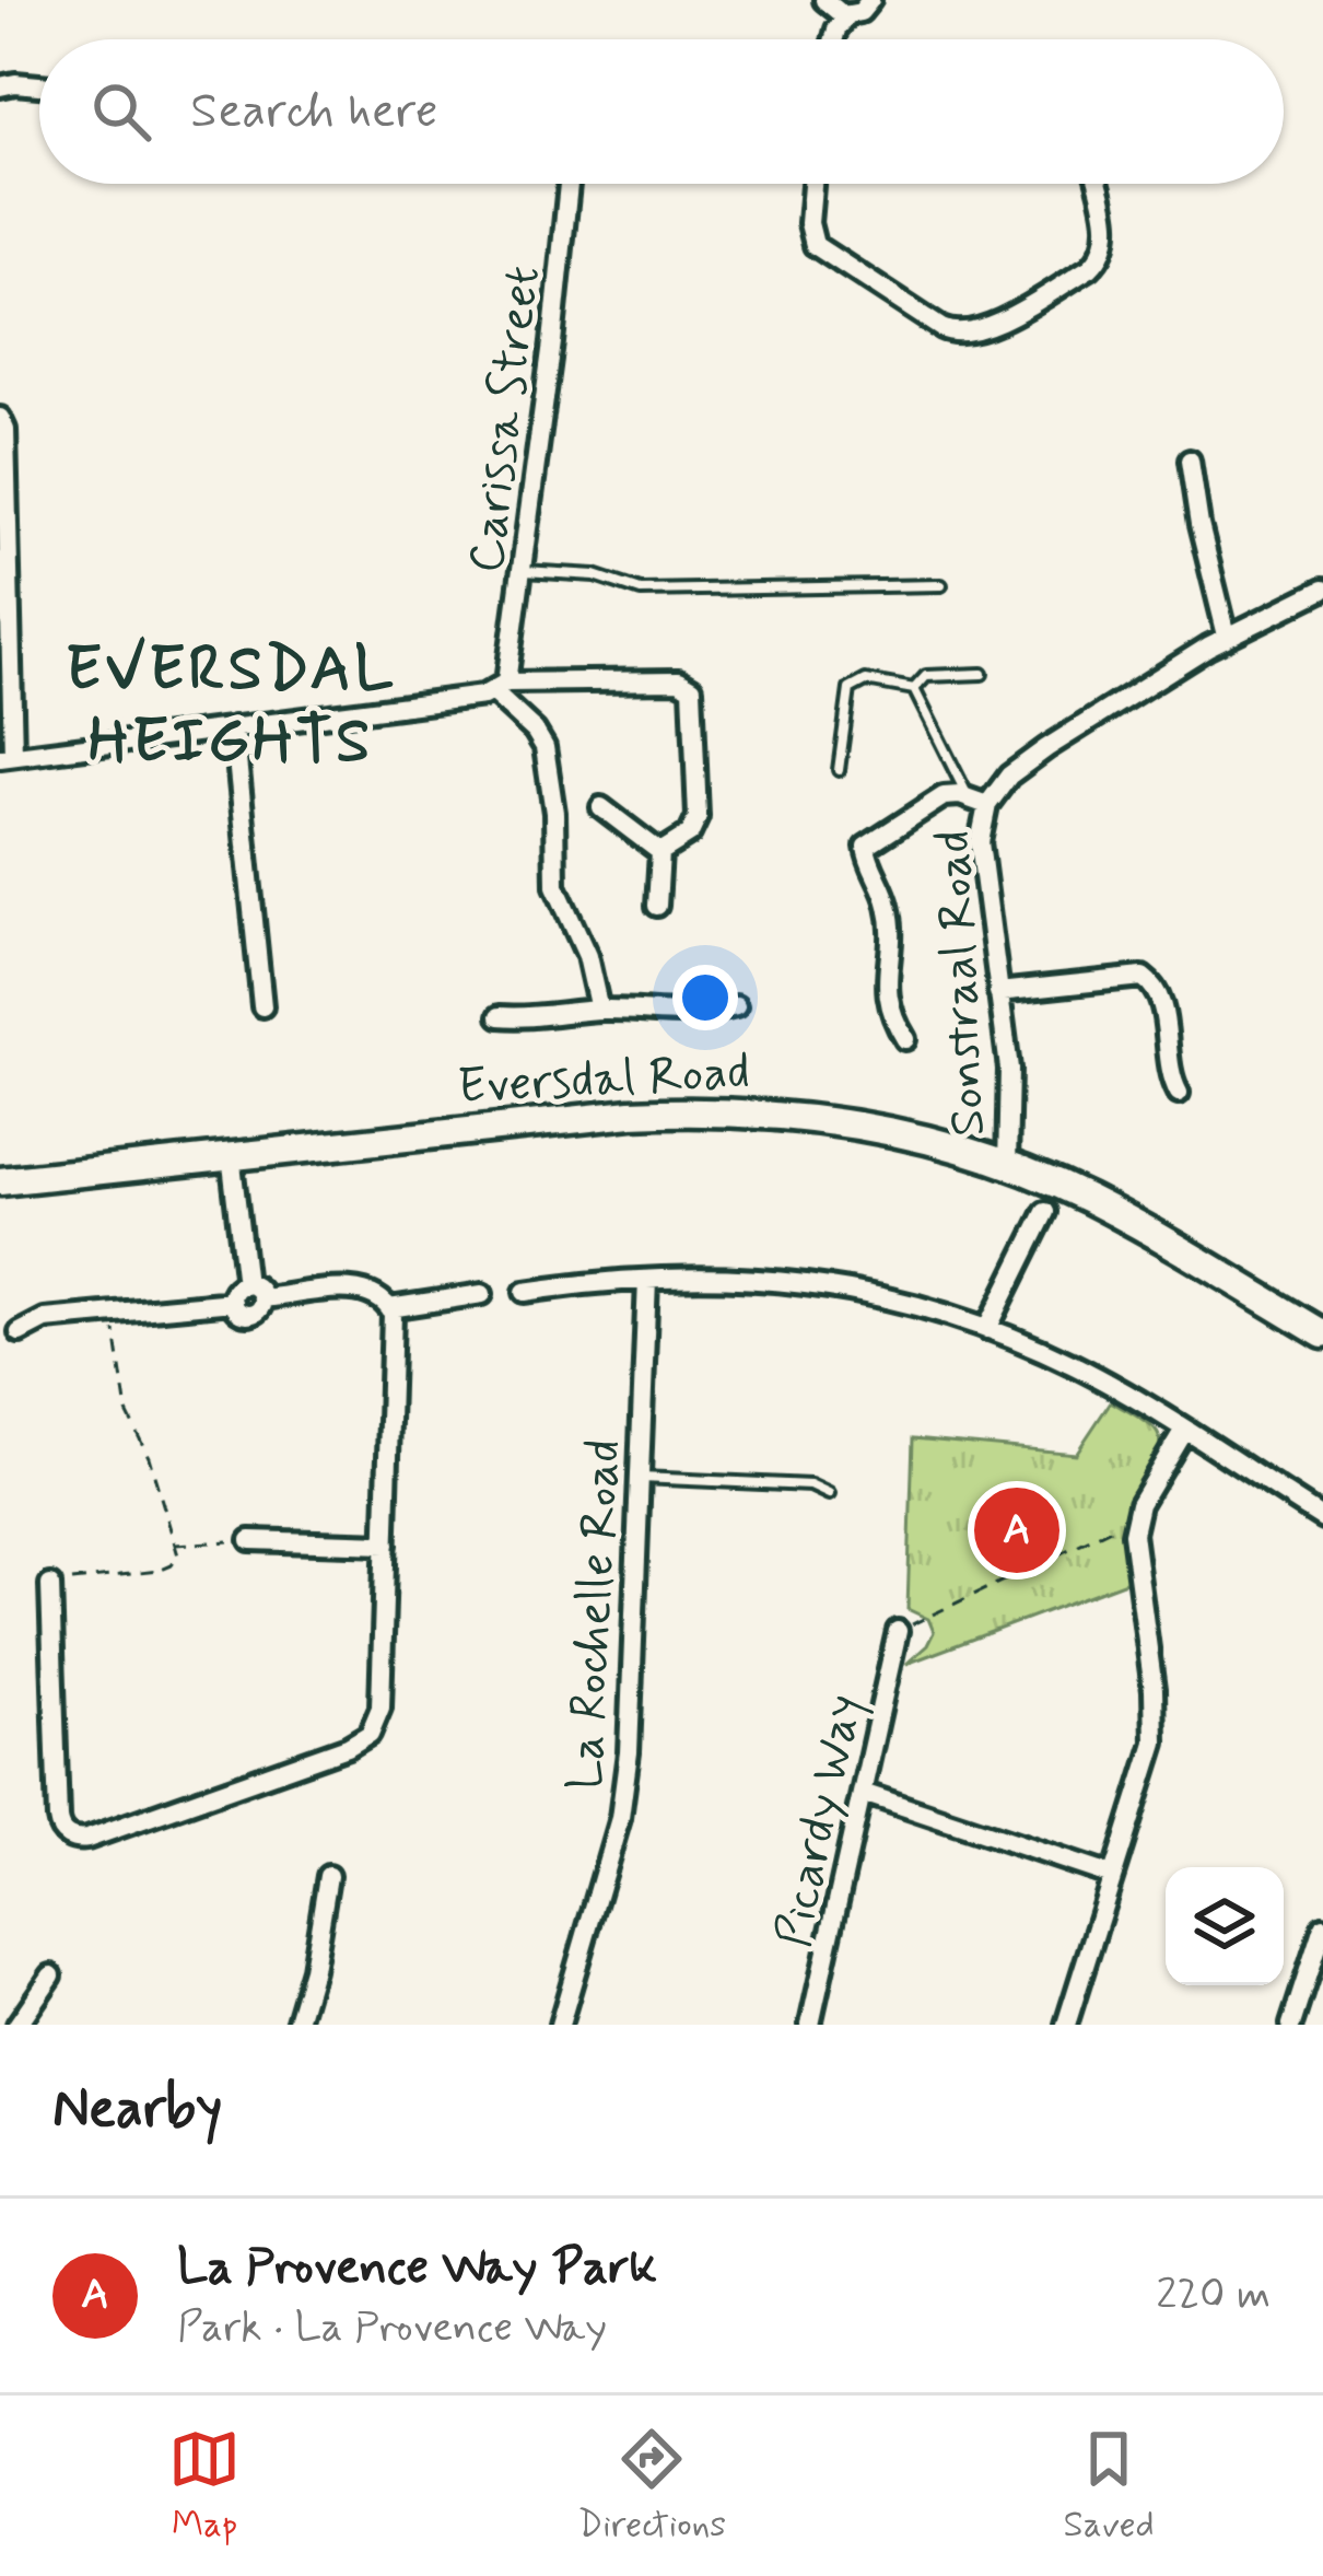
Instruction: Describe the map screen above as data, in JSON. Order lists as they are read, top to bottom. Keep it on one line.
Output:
{"streets":{"street":["Carissa Street","Sonstraal Road","Eversdal Road","La Rochelle Road","Picardy Way"]},"crossings":[["Sonstraal Road","Eversdal Road"]],"districts":["EVERSDAL HEIGHTS"],"page":{"search":"Search here","pins":"A","heading":"Nearby","list":[{"mark":"A","name":"La Provence Way Park","note":"Park · La Provence Way","value":"220 m"}],"nav":["Map","Directions","Saved"]}}
